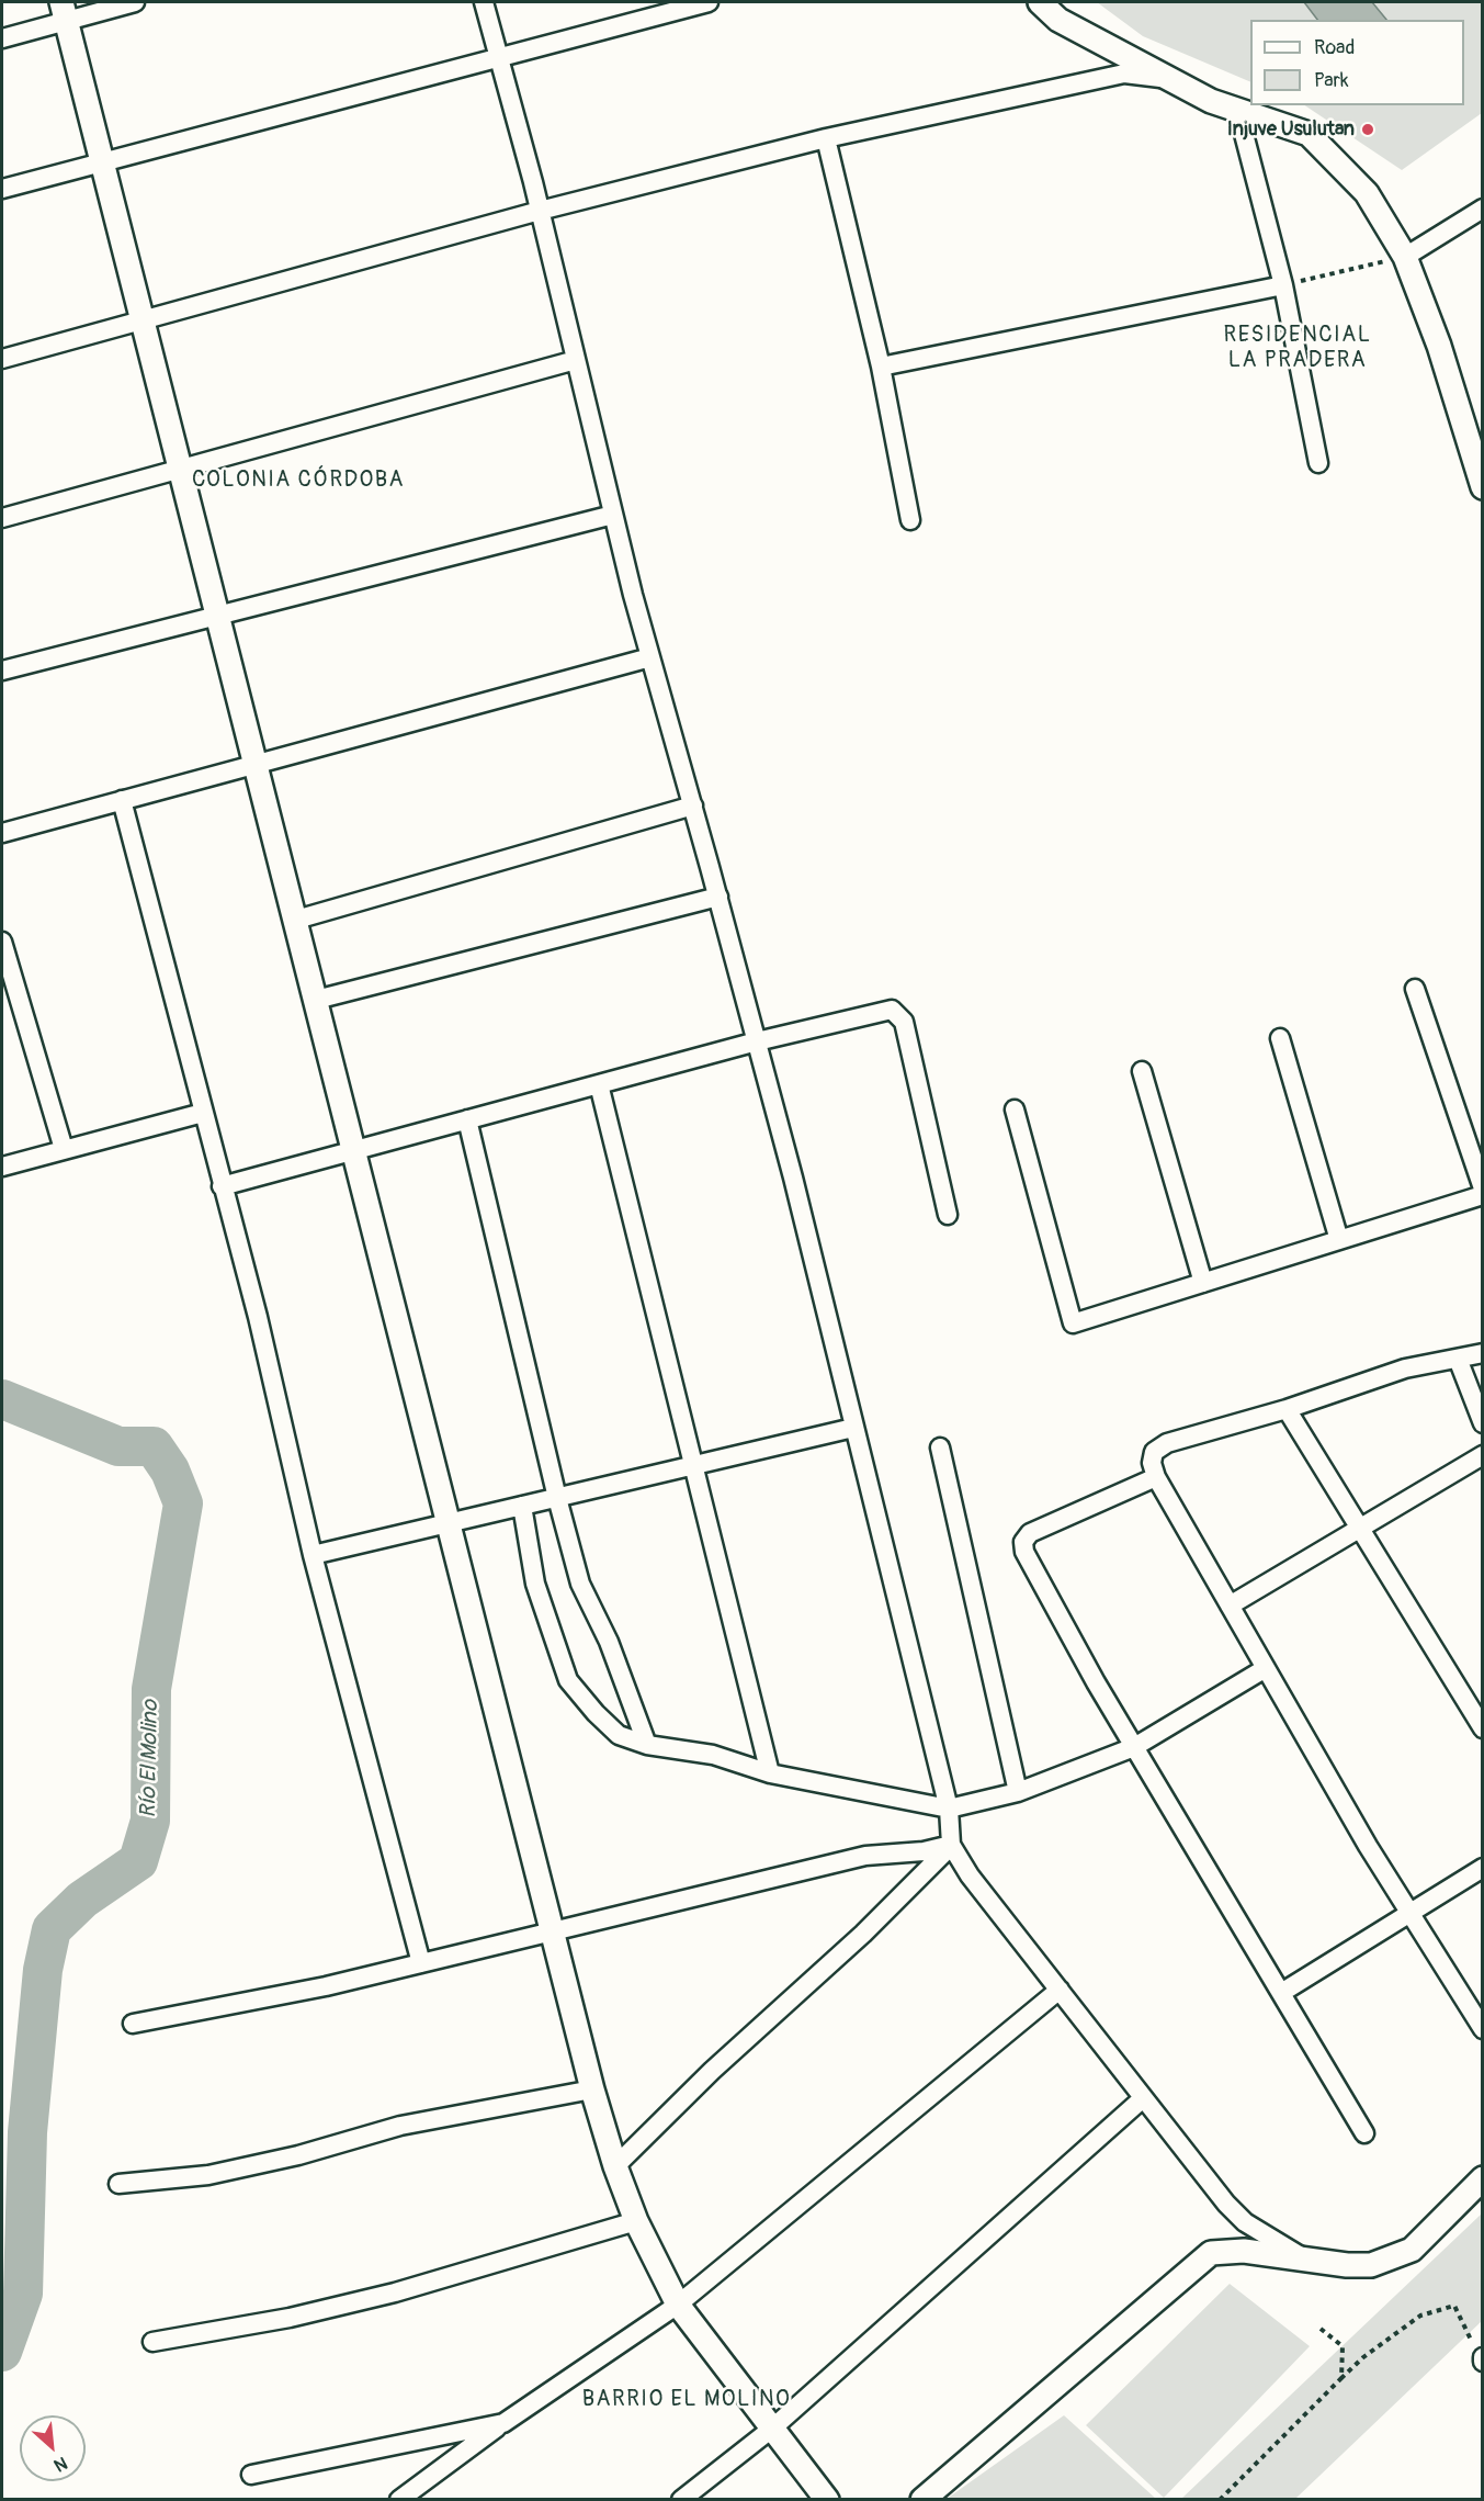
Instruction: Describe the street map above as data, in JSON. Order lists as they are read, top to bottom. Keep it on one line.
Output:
{"districts":["RESIDENCIAL LA PRADERA","COLONIA CÓRDOBA","BARRIO EL MOLINO"],"water":["Río El Molino"],"places":["Injuve Usulutan"],"legend":["Road","Park"],"north":"bottom right"}
